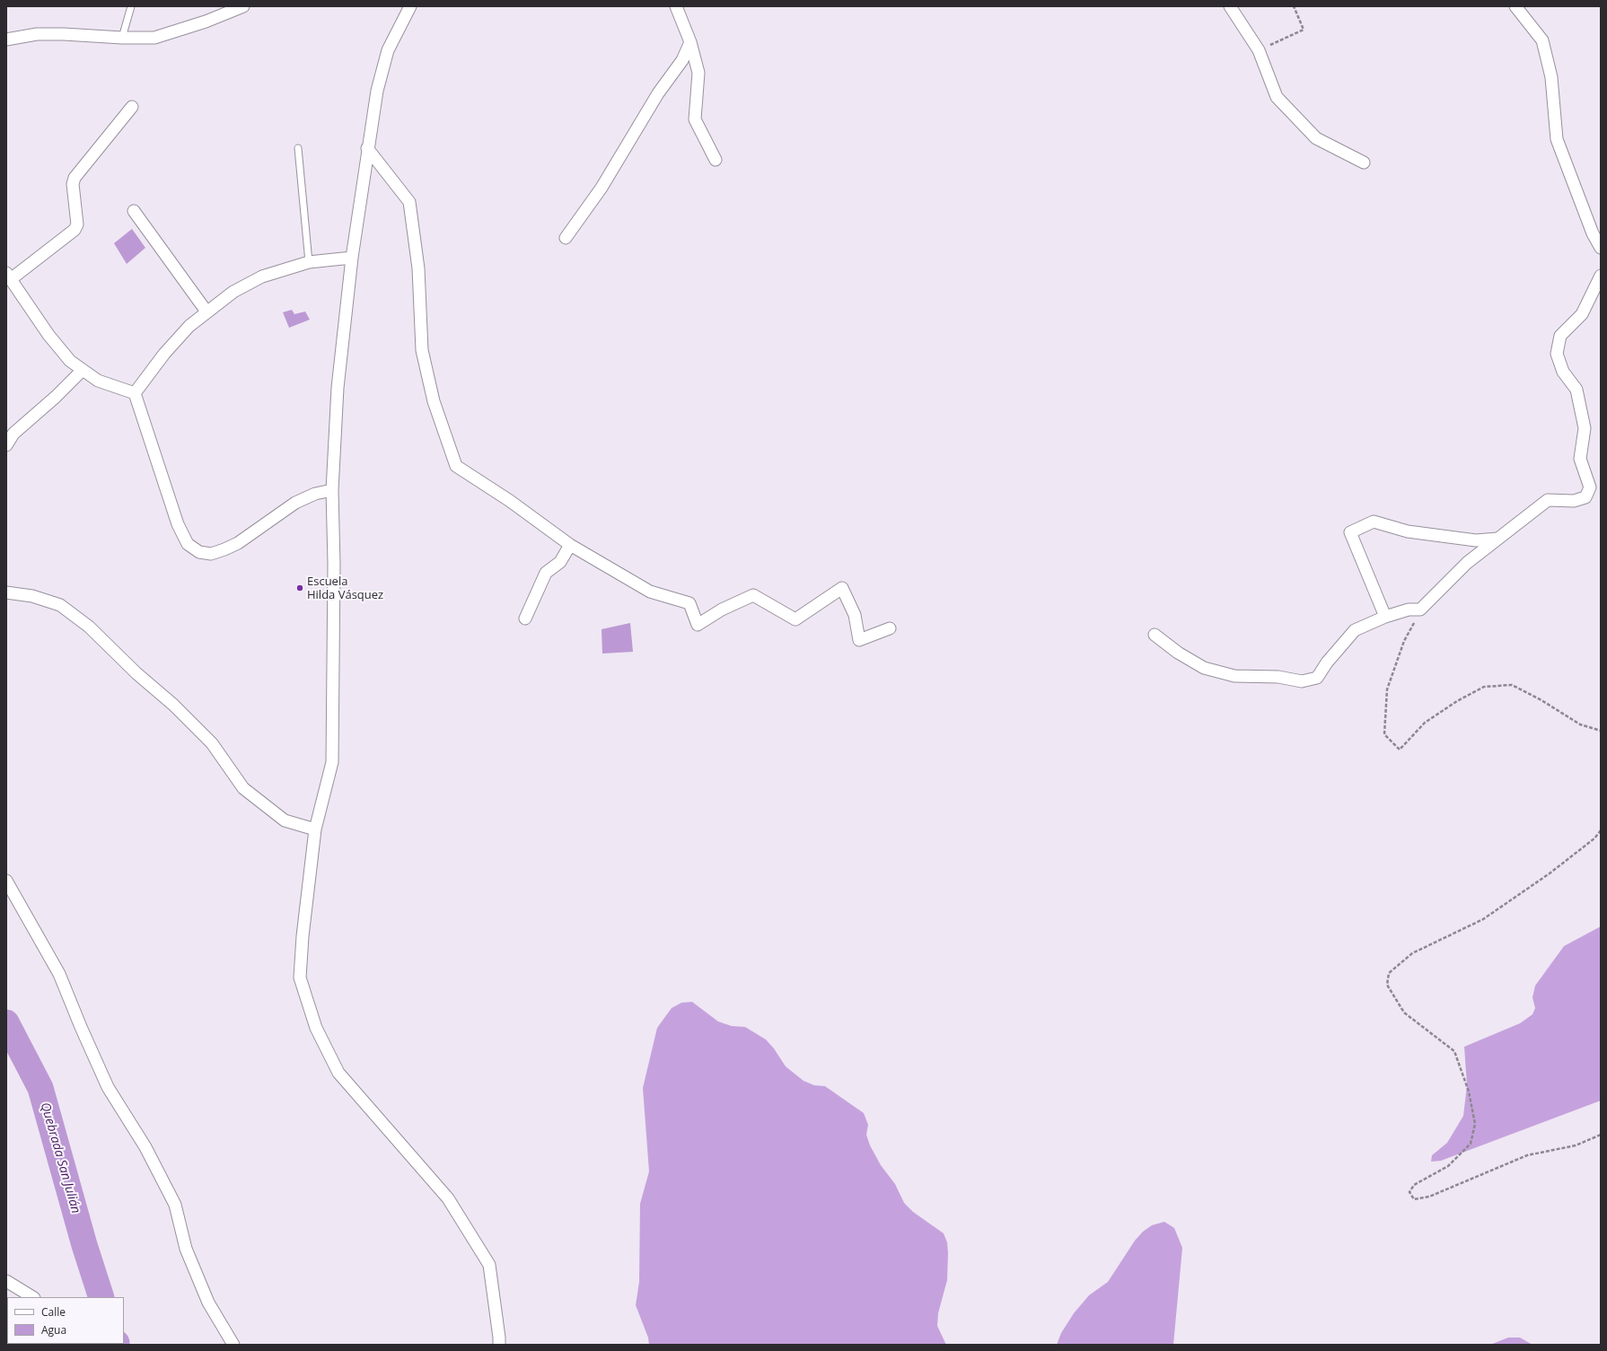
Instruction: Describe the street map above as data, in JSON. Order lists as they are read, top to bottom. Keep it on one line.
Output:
{"water":["Quebrada San Julián"],"places":["Escuela Hilda Vásquez"],"legend":["Calle","Agua"]}
